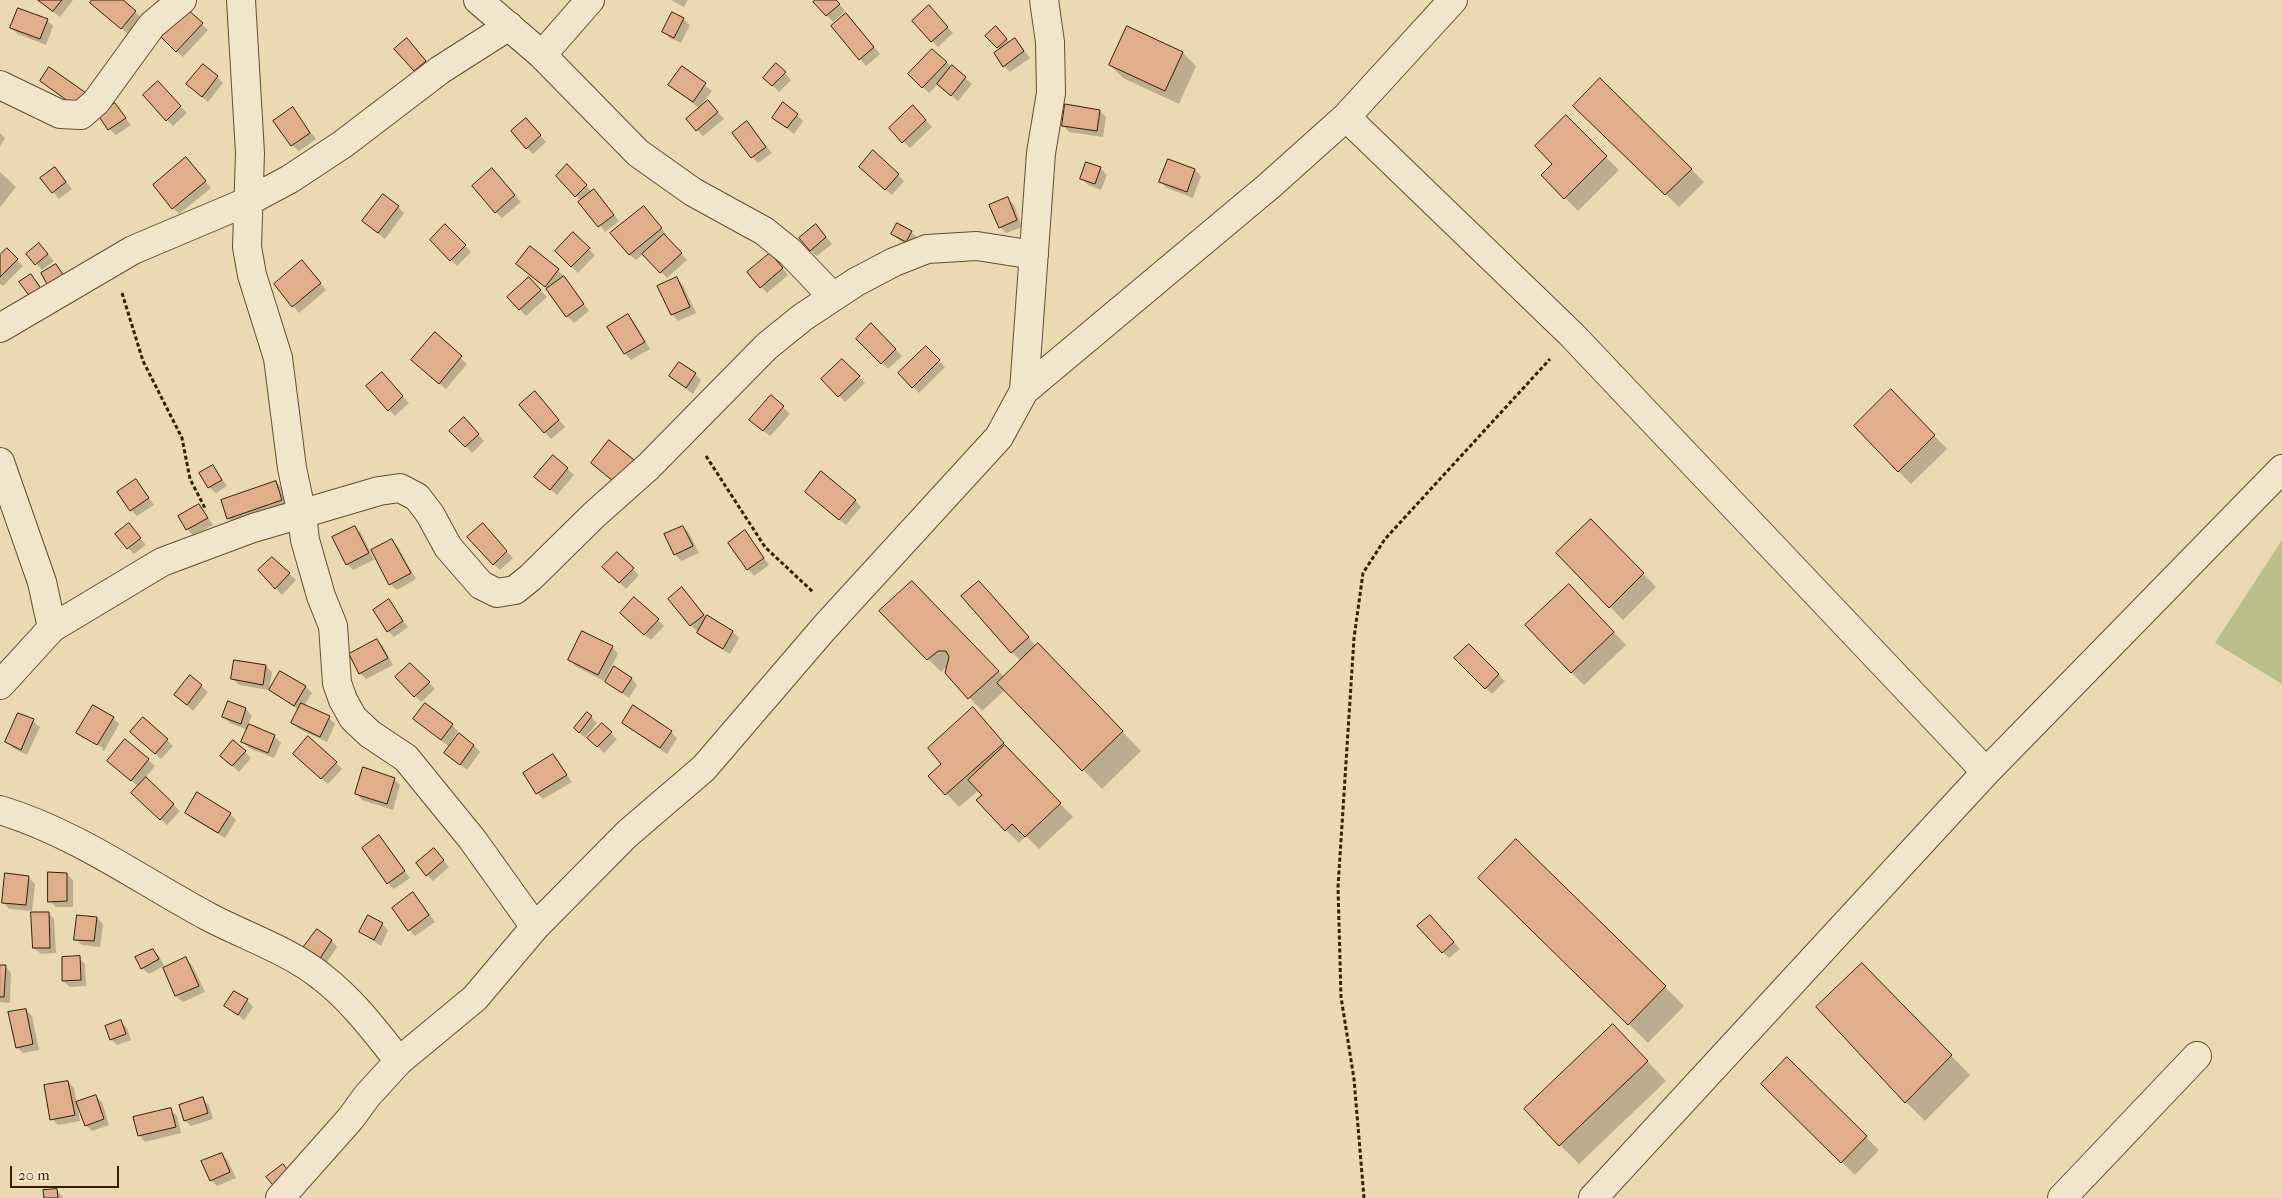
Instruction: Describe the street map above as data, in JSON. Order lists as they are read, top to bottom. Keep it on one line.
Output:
{"scale_bar":"20 m"}
